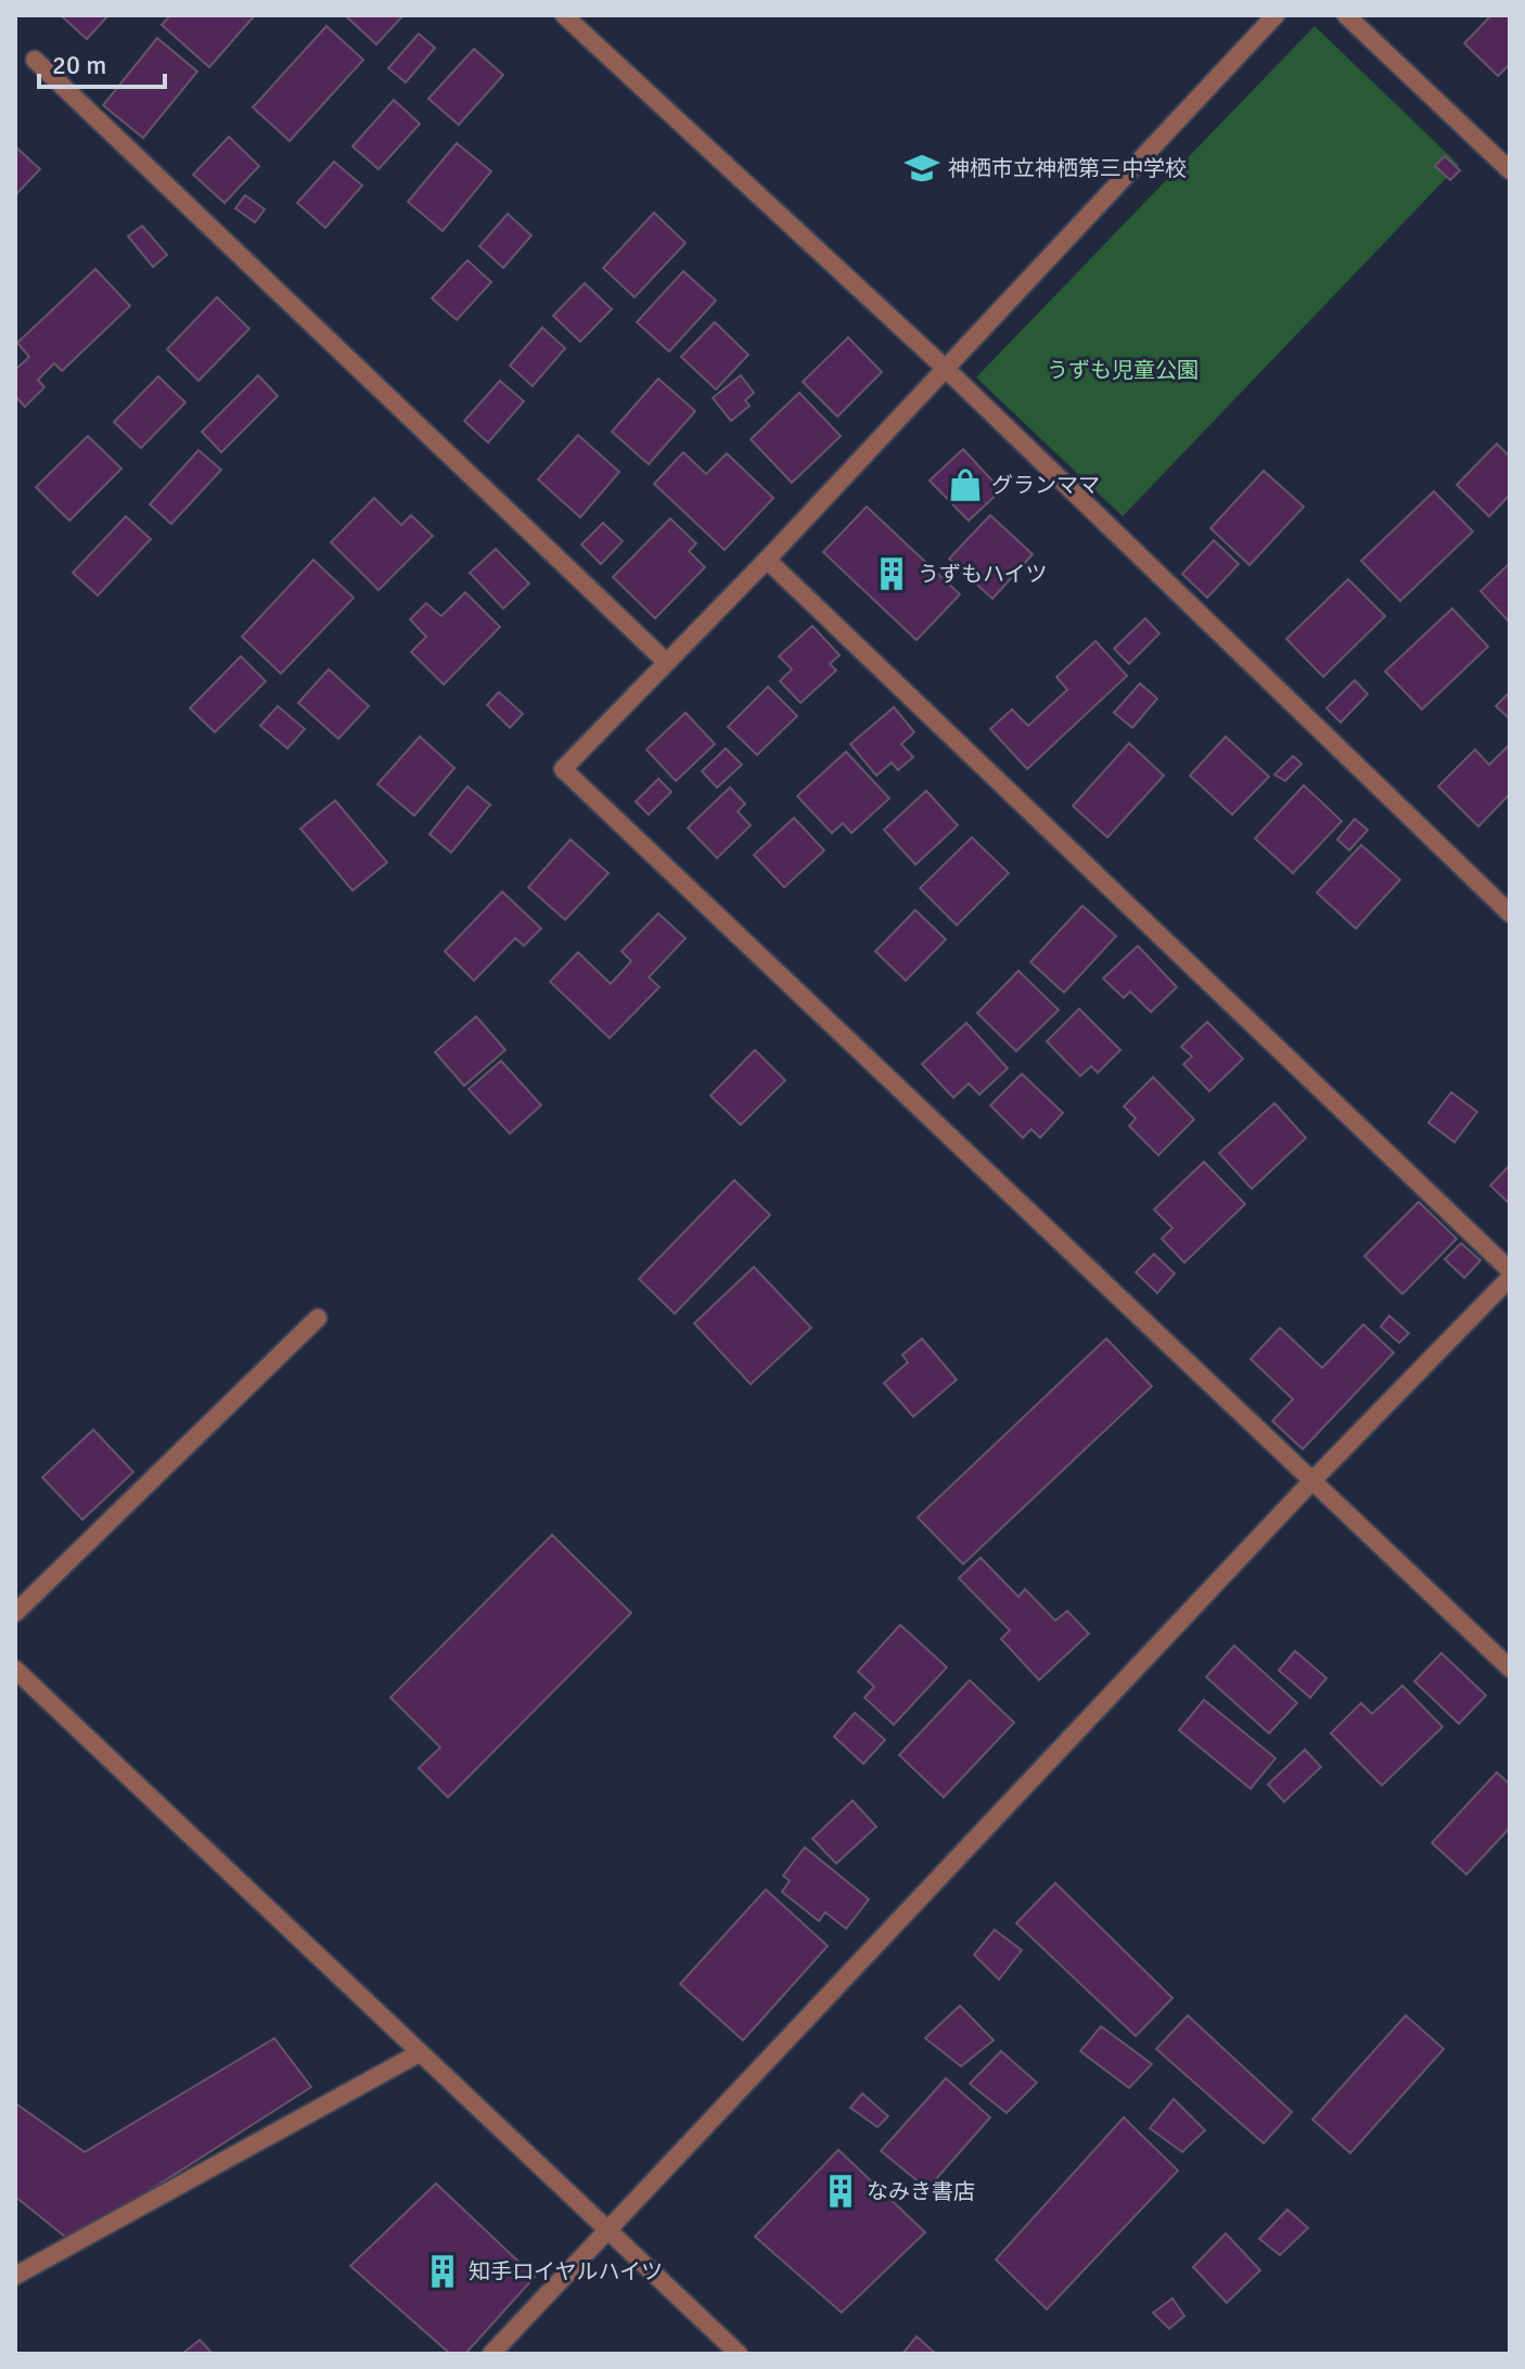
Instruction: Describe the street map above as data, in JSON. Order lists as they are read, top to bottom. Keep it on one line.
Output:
{"parks":["うずも児童公園"],"places":{"school or university":["神栖市立神栖第三中学校"],"shop":["グランママ"],"building":["うずもハイツ","なみき書店","知手ロイヤルハイツ"]},"scale_bar":"20 m"}
